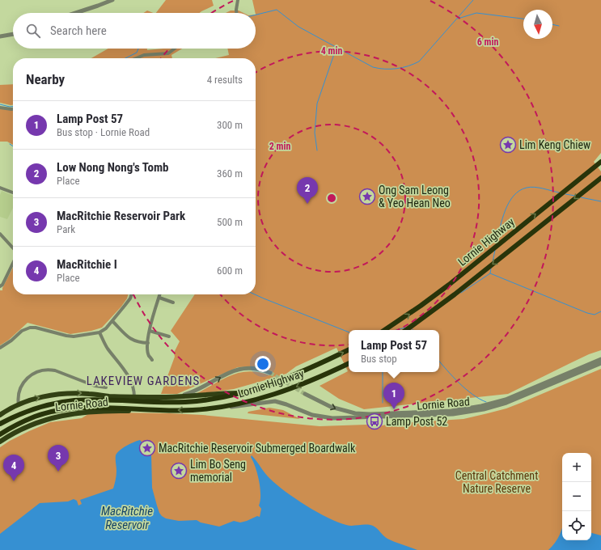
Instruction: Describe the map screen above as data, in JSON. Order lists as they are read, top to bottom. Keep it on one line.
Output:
{"streets":{"highway":["Lornie Highway","Lornie Road"]},"crossings":[["Lornie Highway","Lornie Road"]],"districts":["LAKEVIEW GARDENS"],"water":["MacRitchie Reservoir"],"parks":["Central Catchment Nature Reserve"],"places":{"place":["Lim Keng Chiew","Ong Sam Leong & Yeo Hean Neo","MacRitchie Reservoir Submerged Boardwalk","Lim Bo Seng memorial"],"bus stop":["Lamp Post 52"]},"north":"bottom","page":{"search":"Search here","heading":["Nearby","4 results"],"list":[{"mark":"1","name":"Lamp Post 57","note":"Bus stop · Lornie Road","value":"300 m"},{"mark":"2","name":"Low Nong Nong's Tomb","note":"Place","value":"360 m"},{"mark":"3","name":"MacRitchie Reservoir Park","note":"Park","value":"500 m"},{"mark":"4","name":"MacRitchie I","note":"Place","value":"600 m"}],"pins":["2","1","3","4"],"popup":["Lamp Post 57","Bus stop"],"map_buttons":["+","−"]},"rings":["6 min","4 min","2 min"]}
